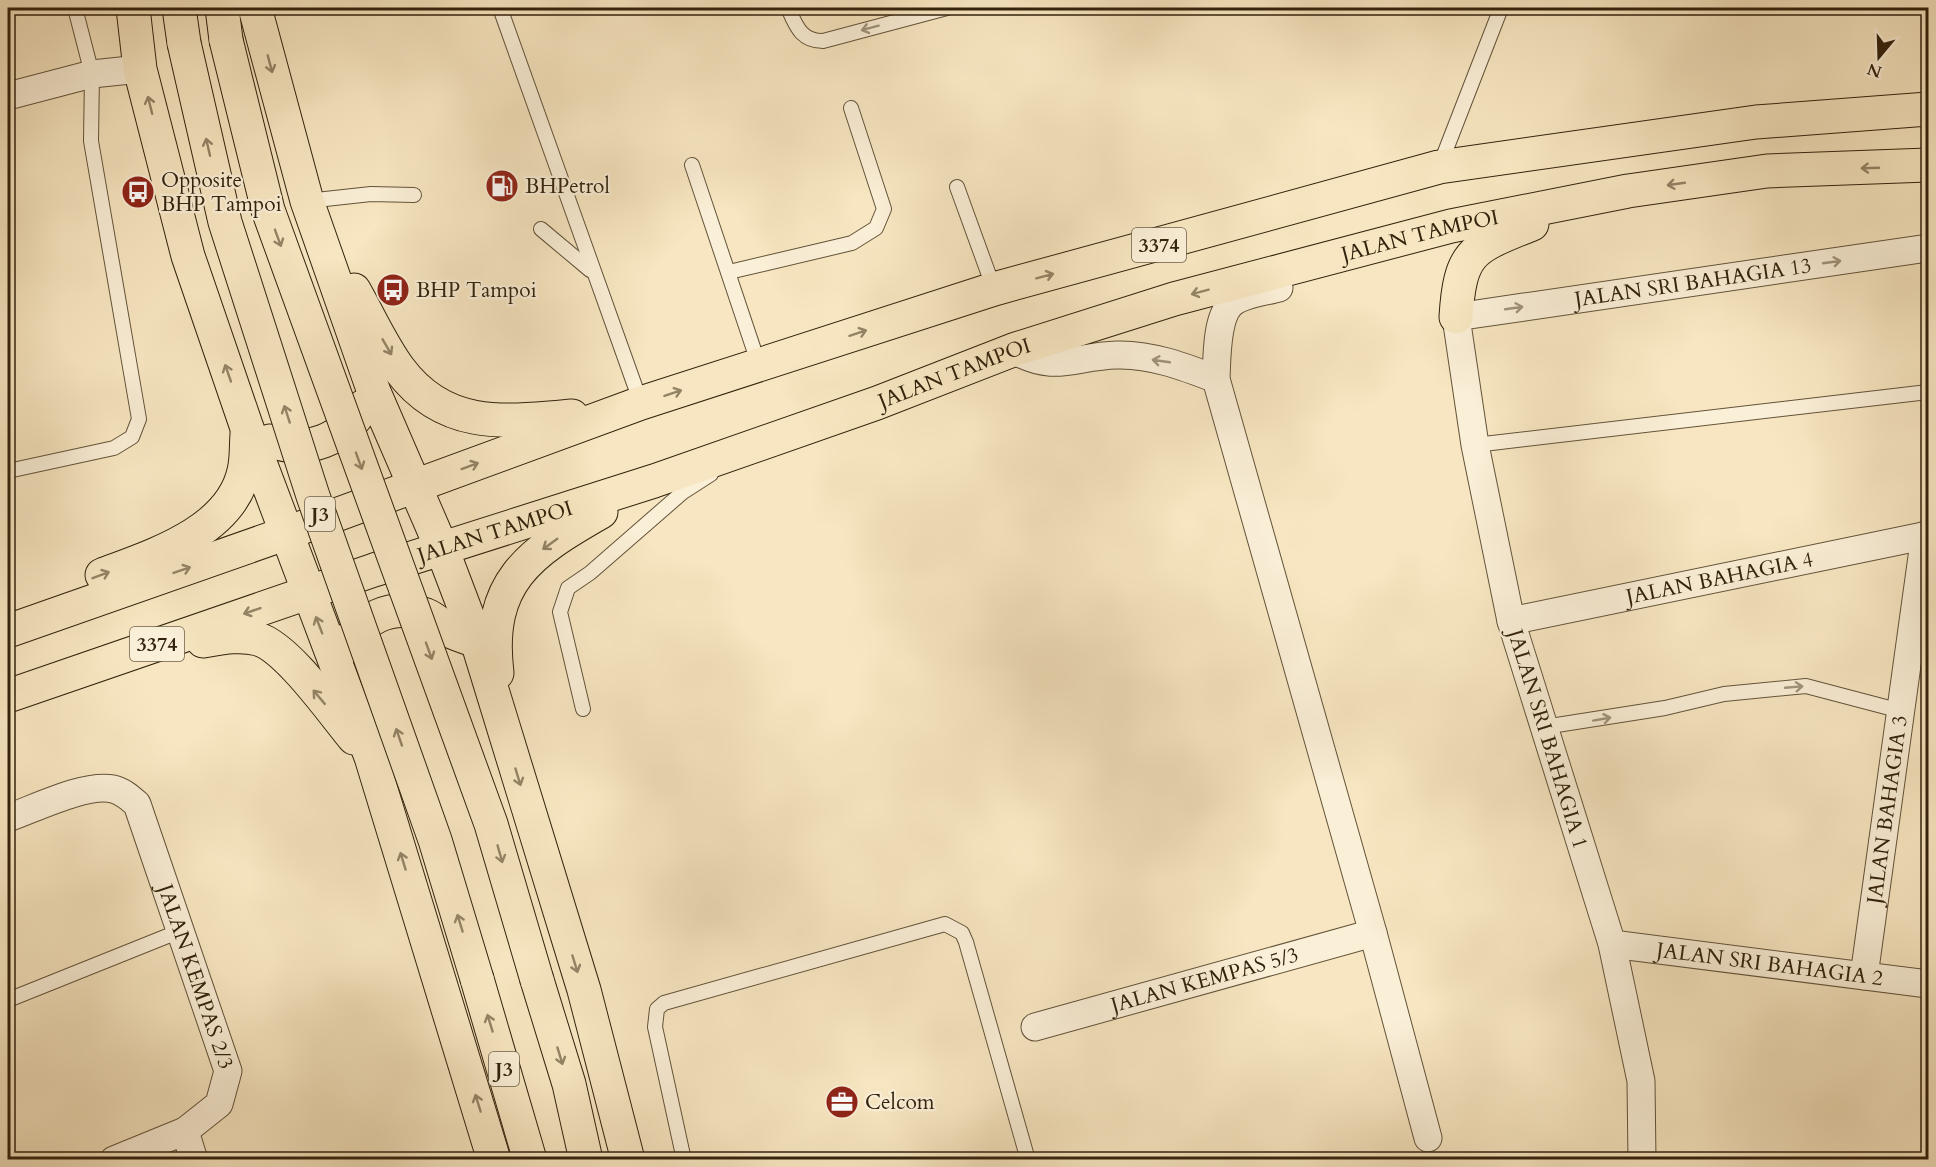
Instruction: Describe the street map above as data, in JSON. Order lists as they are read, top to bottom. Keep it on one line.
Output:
{"streets":{"main road":["JALAN TAMPOI","3374","J3"],"street":["JALAN SRI BAHAGIA 13","JALAN BAHAGIA 4","JALAN SRI BAHAGIA 1","JALAN BAHAGIA 3","JALAN SRI BAHAGIA 2","JALAN KEMPAS 2/3","JALAN KEMPAS 5/3"]},"crossings":[["JALAN SRI BAHAGIA 13","JALAN SRI BAHAGIA 1"],["JALAN BAHAGIA 4","JALAN SRI BAHAGIA 1"],["JALAN BAHAGIA 4","JALAN BAHAGIA 3"],["JALAN SRI BAHAGIA 1","JALAN SRI BAHAGIA 2"],["JALAN BAHAGIA 3","JALAN SRI BAHAGIA 2"]],"one_way":["JALAN SRI BAHAGIA 13"],"places":{"fuel station":["BHPetrol"],"bus stop":["Opposite BHP Tampoi","BHP Tampoi"],"office":["Celcom"]},"north":"bottom"}
